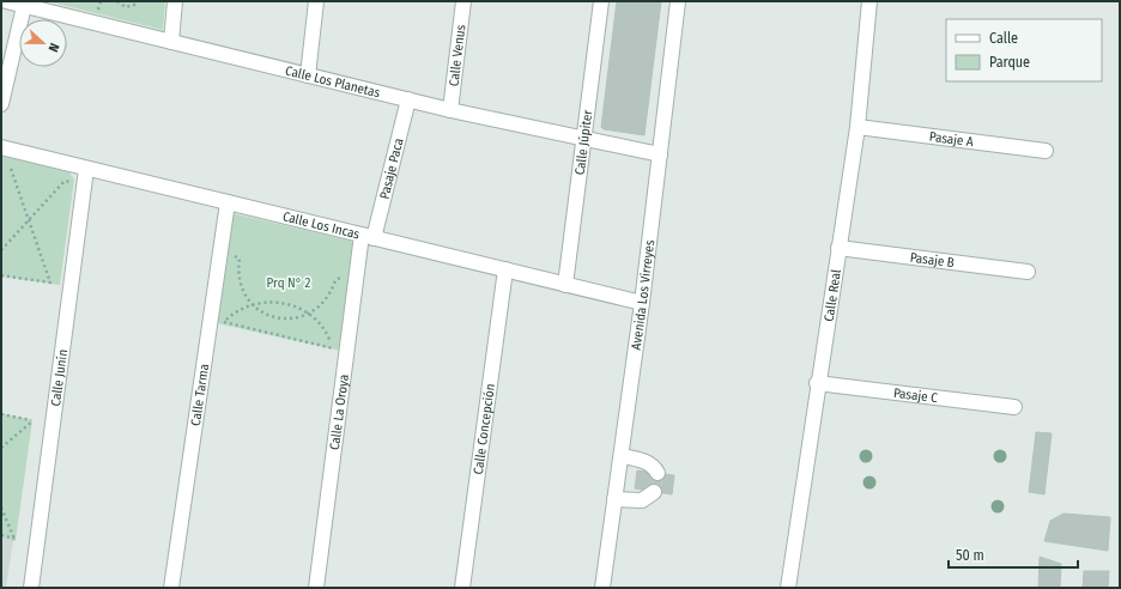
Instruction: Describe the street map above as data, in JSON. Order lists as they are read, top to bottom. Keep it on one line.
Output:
{"streets":{"street":["Calle Venus","Calle Los Planetas","Pasaje A","Calle Júpiter","Pasaje Paca","Calle Los Incas","Pasaje B","Avenida Los Virreyes","Calle Real","Calle Junín","Calle Tarma","Pasaje C","Calle La Oroya","Calle Concepción"]},"crossings":[["Calle Venus","Calle Los Planetas"],["Calle Los Planetas","Calle Júpiter"],["Calle Los Planetas","Pasaje Paca"],["Calle Los Planetas","Avenida Los Virreyes"],["Pasaje A","Calle Real"],["Calle Júpiter","Calle Los Incas"],["Pasaje Paca","Calle Los Incas"],["Pasaje Paca","Calle La Oroya"],["Calle Los Incas","Avenida Los Virreyes"],["Calle Los Incas","Calle Junín"],["Calle Los Incas","Calle Tarma"],["Calle Los Incas","Calle La Oroya"],["Calle Los Incas","Calle Concepción"],["Pasaje B","Calle Real"],["Calle Real","Pasaje C"]],"parks":["Prq N° 2"],"legend":["Calle","Parque"],"scale_bar":"50 m","north":"right"}
